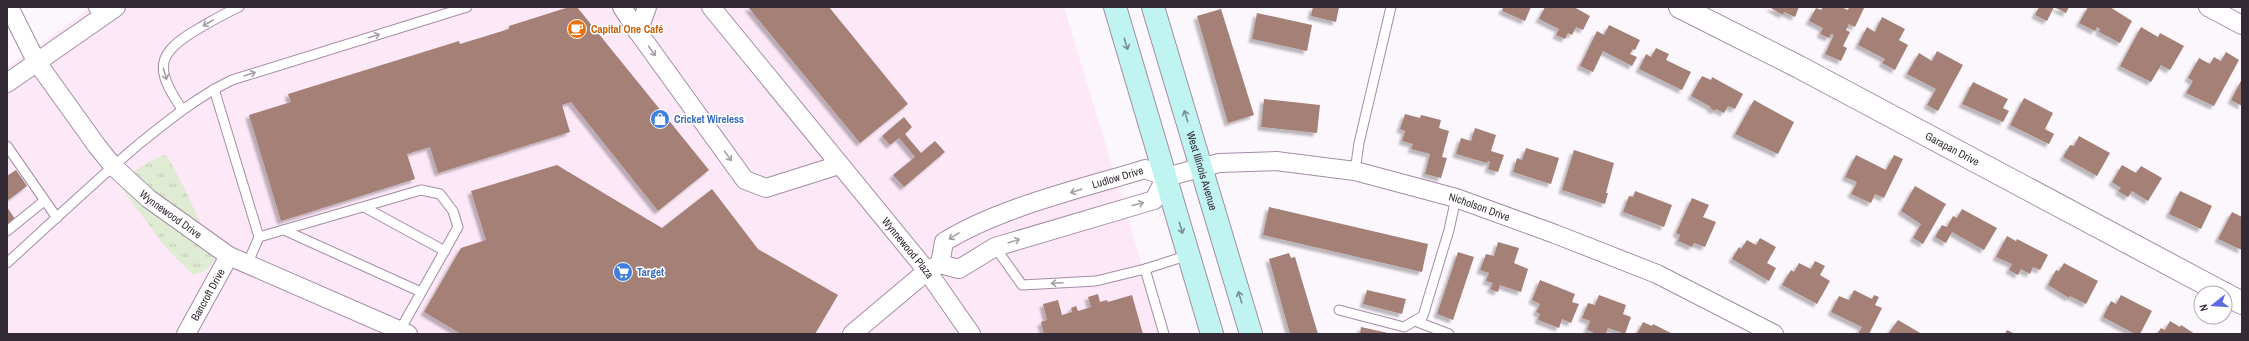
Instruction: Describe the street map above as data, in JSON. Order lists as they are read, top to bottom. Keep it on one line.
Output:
{"streets":{"main road":["West Illinois Avenue"],"street":["Garapan Drive","Ludlow Drive","Nicholson Drive","Wynnewood Drive","Wynnewood Plaza","Bancroft Drive"]},"crossings":[["West Illinois Avenue","Nicholson Drive"],["Ludlow Drive","Nicholson Drive"],["Ludlow Drive","Wynnewood Plaza"],["Wynnewood Drive","Bancroft Drive"]],"places":{"cafe":["Capital One Café"],"shop":["Cricket Wireless"],"supermarket":["Target"]},"north":"left"}
